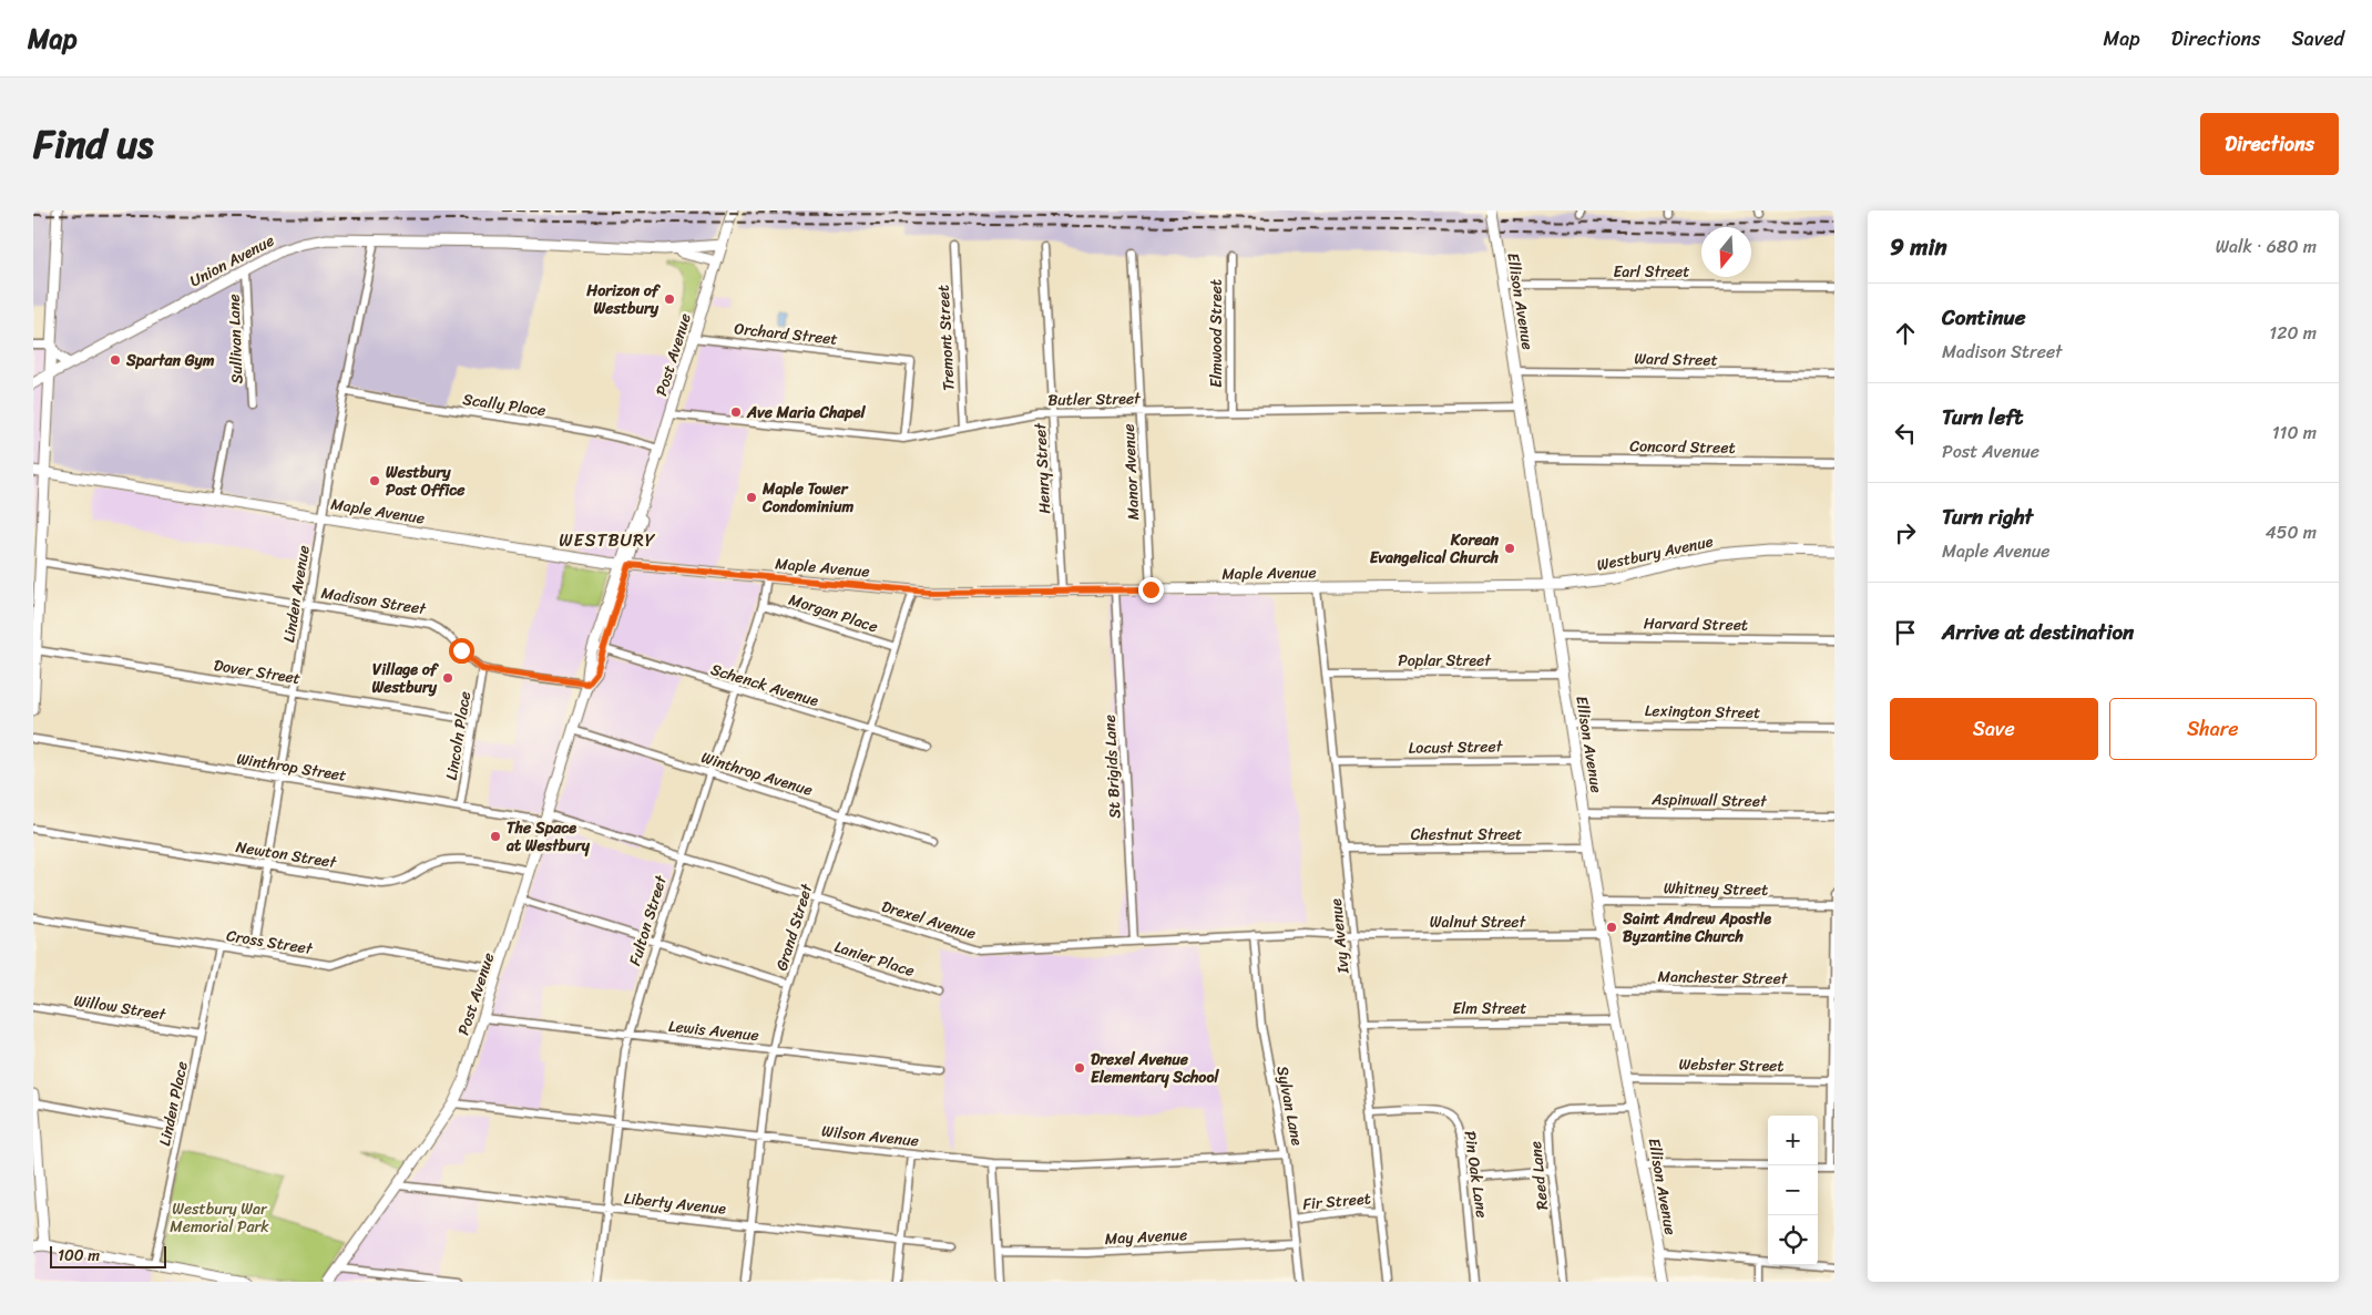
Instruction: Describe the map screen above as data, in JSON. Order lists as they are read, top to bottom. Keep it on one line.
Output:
{"streets":{"main road":["Union Avenue","Ellison Avenue","Post Avenue","Maple Avenue","Westbury Avenue"],"street":["Earl Street","Orchard Street","Elmwood Street","Tremont Street","Sullivan Lane","Ward Street","Butler Street","Scally Place","Concord Street","Henry Street","Manor Avenue","Linden Avenue","Madison Street","Morgan Place","Harvard Street","Poplar Street","Dover Street","Schenck Avenue","Lexington Street","Lincoln Place","Locust Street","Winthrop Street","St Brigids Lane","Winthrop Avenue","Aspinwall Street","Chestnut Street","Newton Street","Whitney Street","Drexel Avenue","Fulton Street","Walnut Street","Grand Street","Ivy Avenue","Cross Street","Lanier Place","Manchester Street","Willow Street","Elm Street","Lewis Avenue","Webster Street","Linden Place","Sylvan Lane","Wilson Avenue","Pin Oak Lane","Reed Lane","Fir Street","Liberty Avenue","May Avenue"]},"crossings":[["Union Avenue","Sullivan Lane"],["Union Avenue","Post Avenue"],["Union Avenue","Linden Avenue"],["Earl Street","Ellison Avenue"],["Ellison Avenue","Ward Street"],["Ellison Avenue","Butler Street"],["Ellison Avenue","Concord Street"],["Ellison Avenue","Maple Avenue"],["Ellison Avenue","Westbury Avenue"],["Ellison Avenue","Harvard Street"],["Ellison Avenue","Poplar Street"],["Ellison Avenue","Lexington Street"],["Ellison Avenue","Locust Street"],["Ellison Avenue","Aspinwall Street"],["Ellison Avenue","Chestnut Street"],["Ellison Avenue","Whitney Street"],["Ellison Avenue","Walnut Street"],["Ellison Avenue","Manchester Street"],["Ellison Avenue","Elm Street"],["Ellison Avenue","Webster Street"],["Ellison Avenue","Reed Lane"],["Orchard Street","Post Avenue"],["Orchard Street","Butler Street"],["Elmwood Street","Butler Street"],["Tremont Street","Butler Street"],["Post Avenue","Butler Street"],["Post Avenue","Scally Place"],["Post Avenue","Maple Avenue"],["Post Avenue","Schenck Avenue"],["Post Avenue","Winthrop Street"],["Post Avenue","Winthrop Avenue"],["Post Avenue","Newton Street"],["Post Avenue","Drexel Avenue"],["Post Avenue","Cross Street"],["Post Avenue","Lewis Avenue"],["Post Avenue","Wilson Avenue"],["Post Avenue","Liberty Avenue"],["Butler Street","Henry Street"],["Butler Street","Manor Avenue"],["Scally Place","Linden Avenue"],["Henry Street","Maple Avenue"],["Manor Avenue","Maple Avenue"],["Maple Avenue","Westbury Avenue"],["Maple Avenue","Linden Avenue"],["Maple Avenue","St Brigids Lane"],["Maple Avenue","Fulton Street"],["Maple Avenue","Grand Street"],["Maple Avenue","Ivy Avenue"],["Linden Avenue","Madison Street"],["Linden Avenue","Dover Street"],["Linden Avenue","Winthrop Street"],["Linden Avenue","Newton Street"],["Linden Avenue","Cross Street"],["Madison Street","Lincoln Place"],["Morgan Place","Fulton Street"],["Morgan Place","Grand Street"],["Poplar Street","Ivy Avenue"],["Dover Street","Lincoln Place"],["Schenck Avenue","Fulton Street"],["Schenck Avenue","Grand Street"],["Lincoln Place","Winthrop Street"],["Locust Street","Ivy Avenue"],["Winthrop Street","Drexel Avenue"],["St Brigids Lane","Drexel Avenue"],["Winthrop Avenue","Fulton Street"],["Winthrop Avenue","Grand Street"],["Chestnut Street","Ivy Avenue"],["Drexel Avenue","Fulton Street"],["Drexel Avenue","Walnut Street"],["Drexel Avenue","Grand Street"],["Drexel Avenue","Ivy Avenue"],["Drexel Avenue","Sylvan Lane"],["Fulton Street","Lewis Avenue"],["Fulton Street","Wilson Avenue"],["Fulton Street","Liberty Avenue"],["Walnut Street","Ivy Avenue"],["Grand Street","Lanier Place"],["Grand Street","Lewis Avenue"],["Grand Street","Wilson Avenue"],["Grand Street","Liberty Avenue"],["Ivy Avenue","Elm Street"],["Ivy Avenue","Pin Oak Lane"],["Ivy Avenue","Fir Street"],["Cross Street","Linden Place"],["Willow Street","Linden Place"],["Sylvan Lane","Wilson Avenue"],["Sylvan Lane","Fir Street"],["Sylvan Lane","May Avenue"]],"districts":["WESTBURY"],"parks":["Westbury War Memorial Park"],"places":["Horizon of Westbury","Spartan Gym","Ave Maria Chapel","Westbury Post Office","Maple Tower Condominium","Korean Evangelical Church","Village of Westbury","The Space at Westbury","Saint Andrew Apostle Byzantine Church","Drexel Avenue Elementary School"],"scale_bar":"100 m","north":"bottom","page":{"header":"Map","nav":["Map","Directions","Saved"],"title":"Find us","buttons":["Directions",["Save","Share"]],"heading":["9 min","Walk · 680 m"],"list":[["Continue","Madison Street","120 m"],["Turn left","Post Avenue","110 m"],["Turn right","Maple Avenue","450 m"],"Arrive at destination"],"map_buttons":["+","−"],"scale":"100 m"}}
